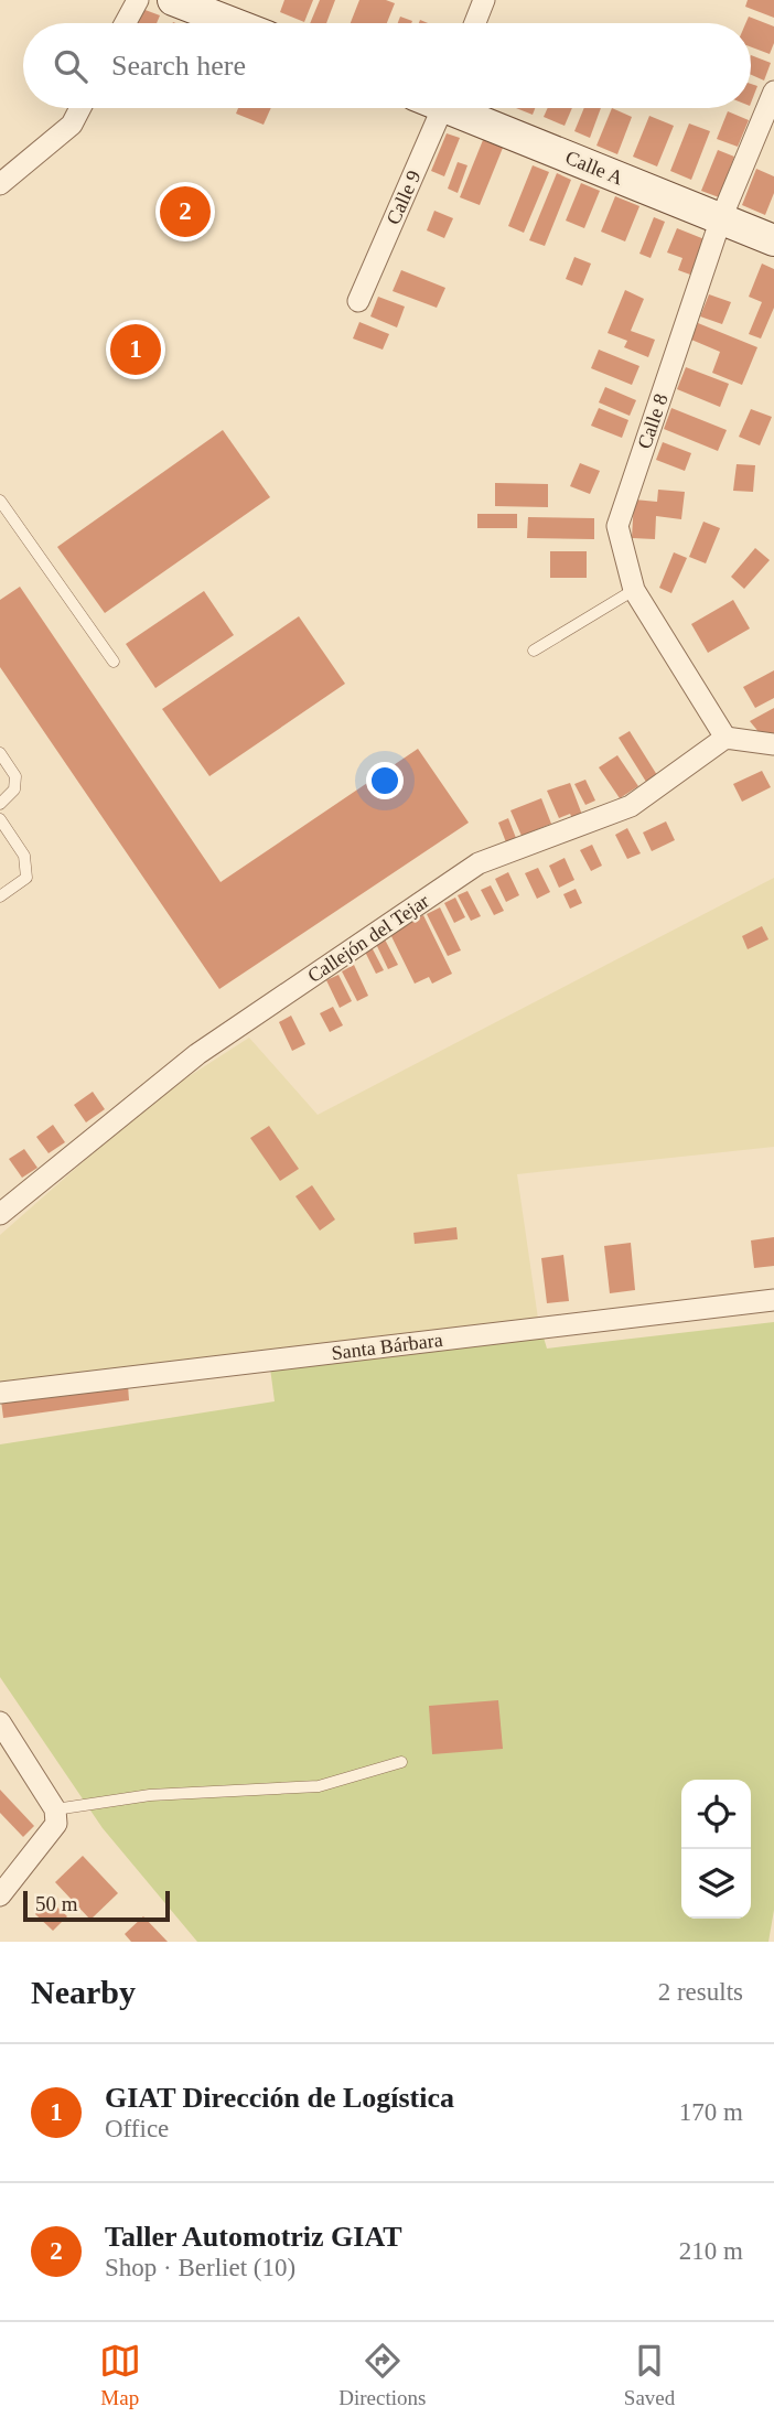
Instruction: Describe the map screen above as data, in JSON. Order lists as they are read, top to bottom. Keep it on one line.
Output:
{"streets":{"street":["Calle A","Calle 9","Calle 8","Callejón del Tejar","Santa Bárbara"]},"crossings":[["Calle A","Calle 8"],["Calle 8","Callejón del Tejar"]],"scale_bar":"50 m","page":{"search":"Search here","pins":["2","1"],"scale":"50 m","heading":["Nearby","2 results"],"list":[{"mark":"1","name":"GIAT Dirección de Logística","note":"Office","value":"170 m"},{"mark":"2","name":"Taller Automotriz GIAT","note":"Shop · Berliet (10)","value":"210 m"}],"nav":["Map","Directions","Saved"]}}
